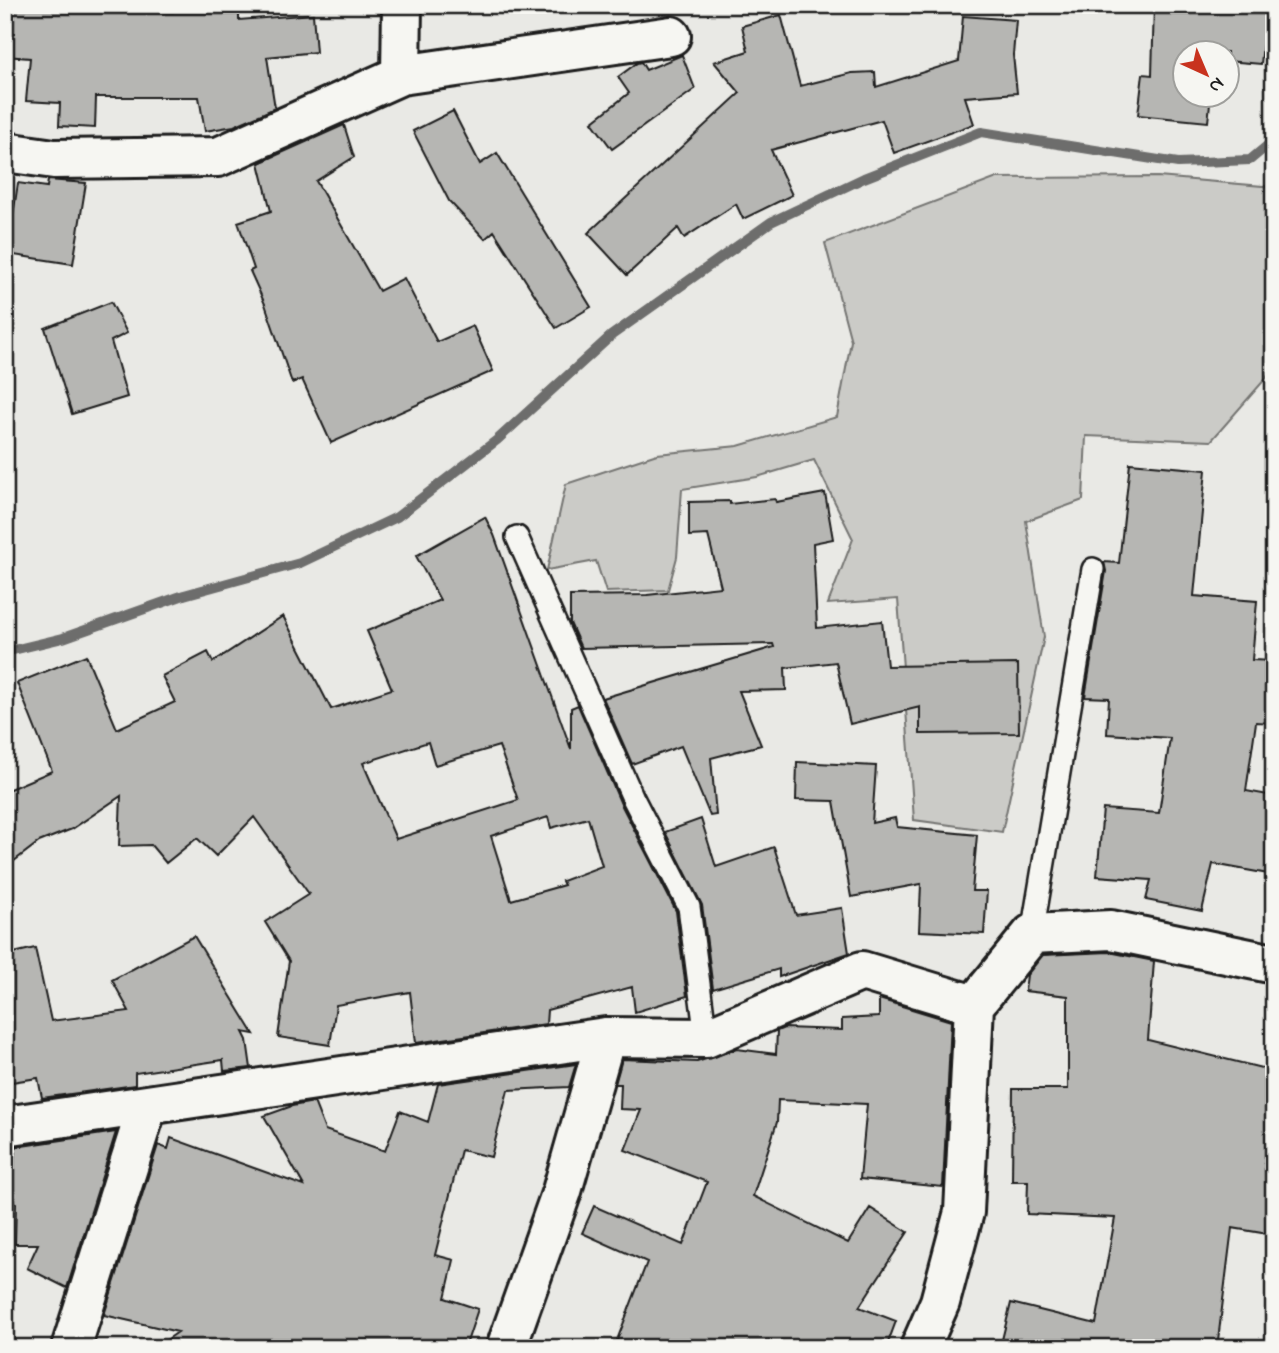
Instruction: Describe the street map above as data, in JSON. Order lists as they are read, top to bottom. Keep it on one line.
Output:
{"north":"bottom right"}
